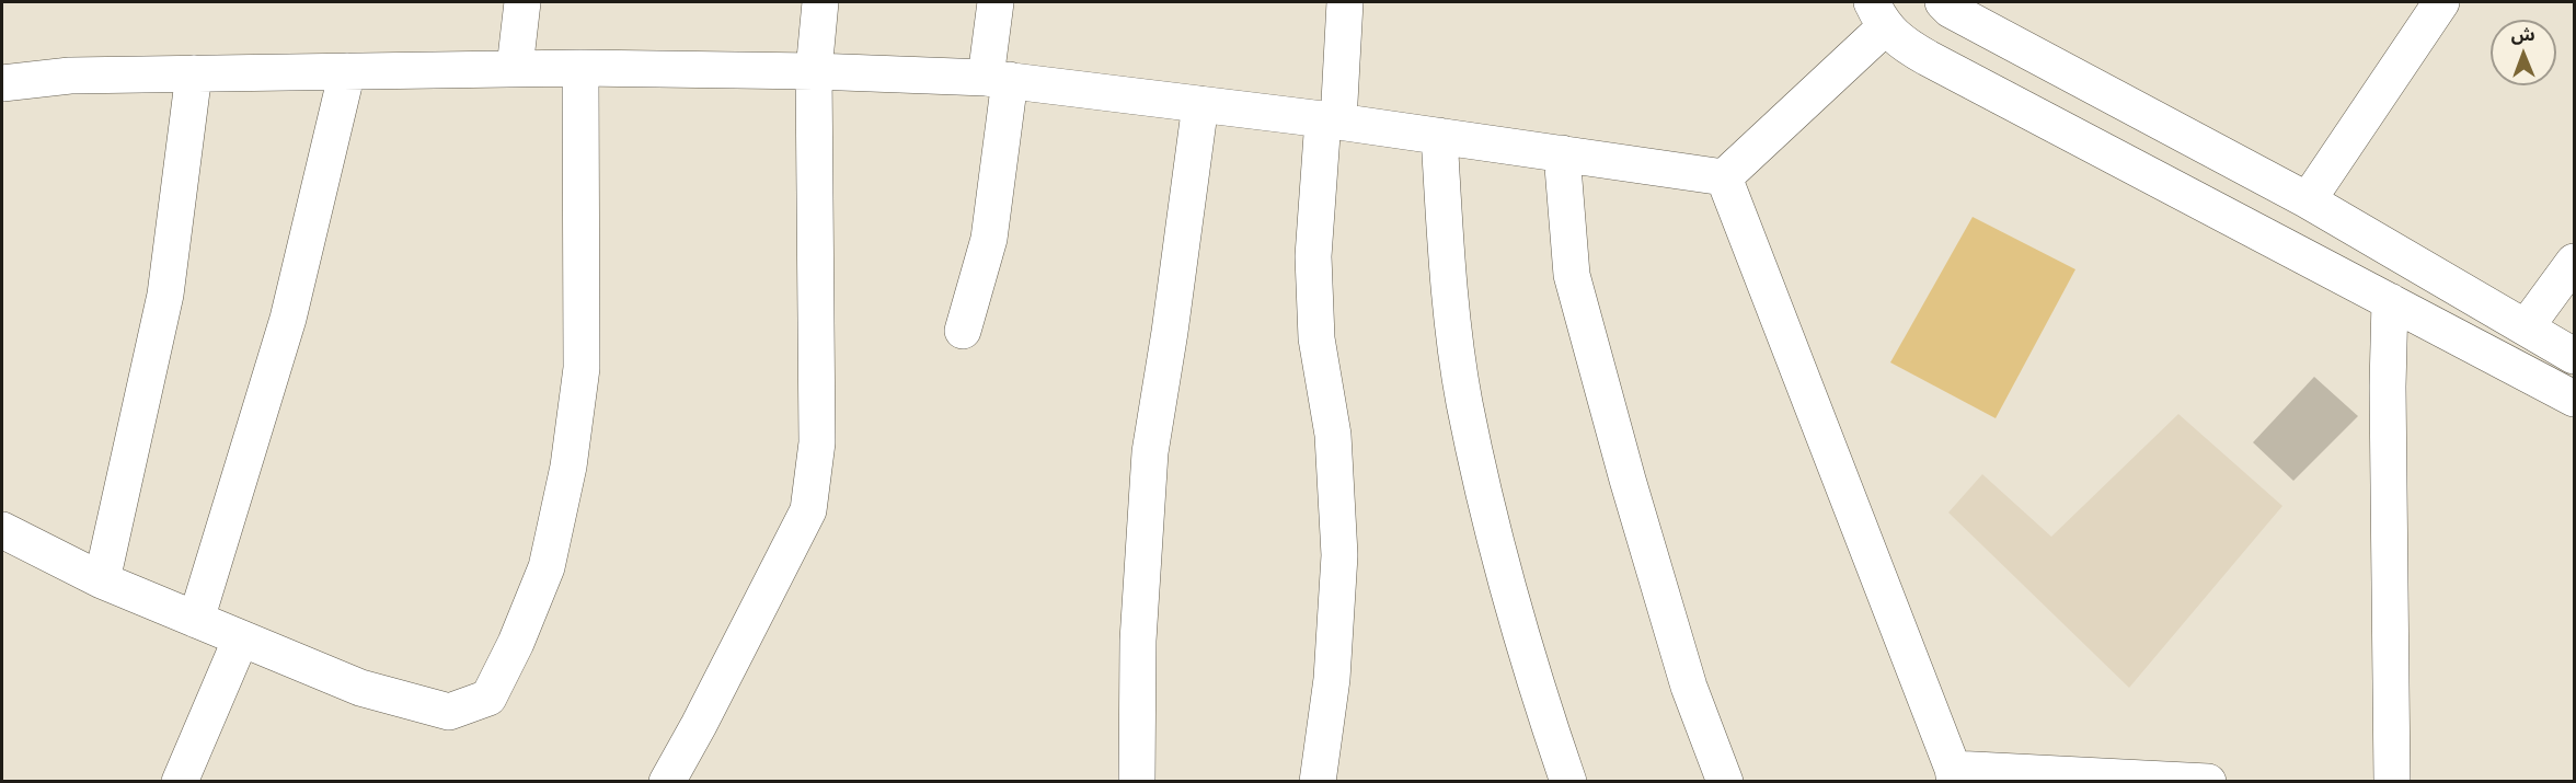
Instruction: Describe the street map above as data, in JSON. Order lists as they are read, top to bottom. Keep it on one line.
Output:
{"north":"top"}
